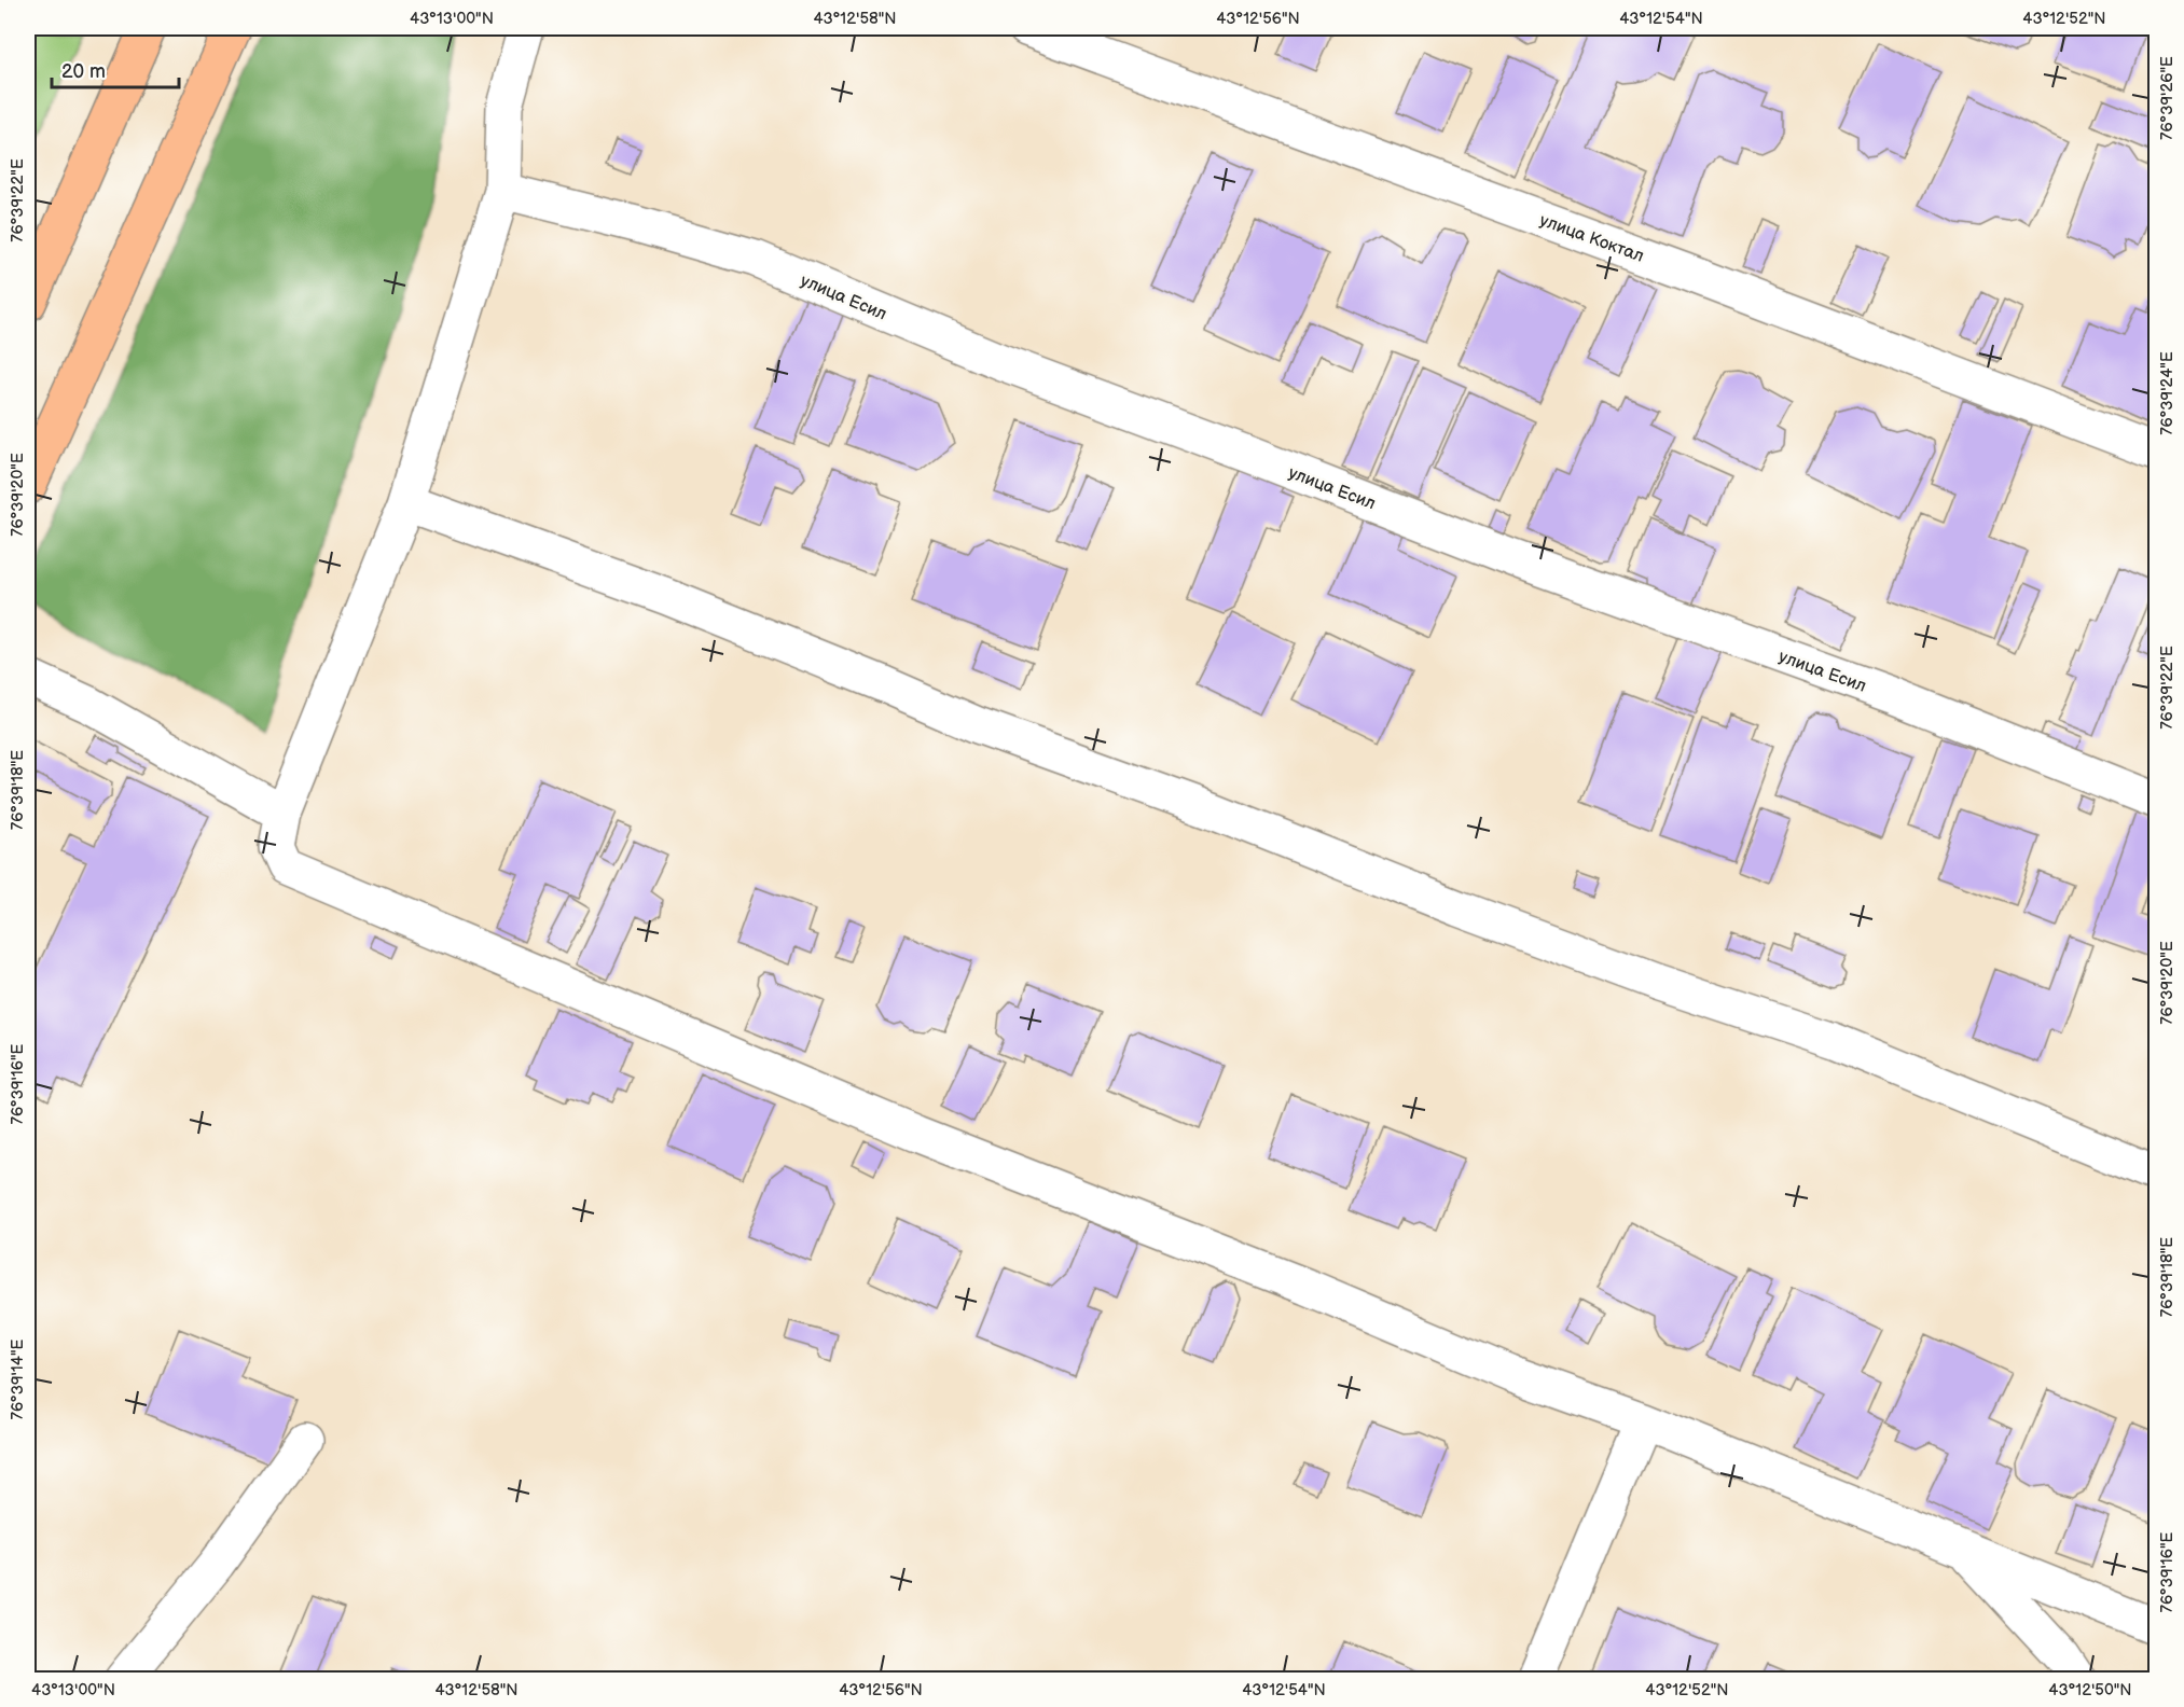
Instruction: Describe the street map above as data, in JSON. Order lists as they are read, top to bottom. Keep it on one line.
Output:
{"streets":{"street":["улица Коктал","улица Есил"]},"scale_bar":"20 m","coordinates":["43°13'00\"N","43°12'58\"N","43°12'56\"N","43°12'54\"N","43°12'52\"N","76°39'26\"E","76°39'22\"E","76°39'24\"E","76°39'20\"E","76°39'18\"E","76°39'16\"E","76°39'14\"E","43°12'50\"N"]}
